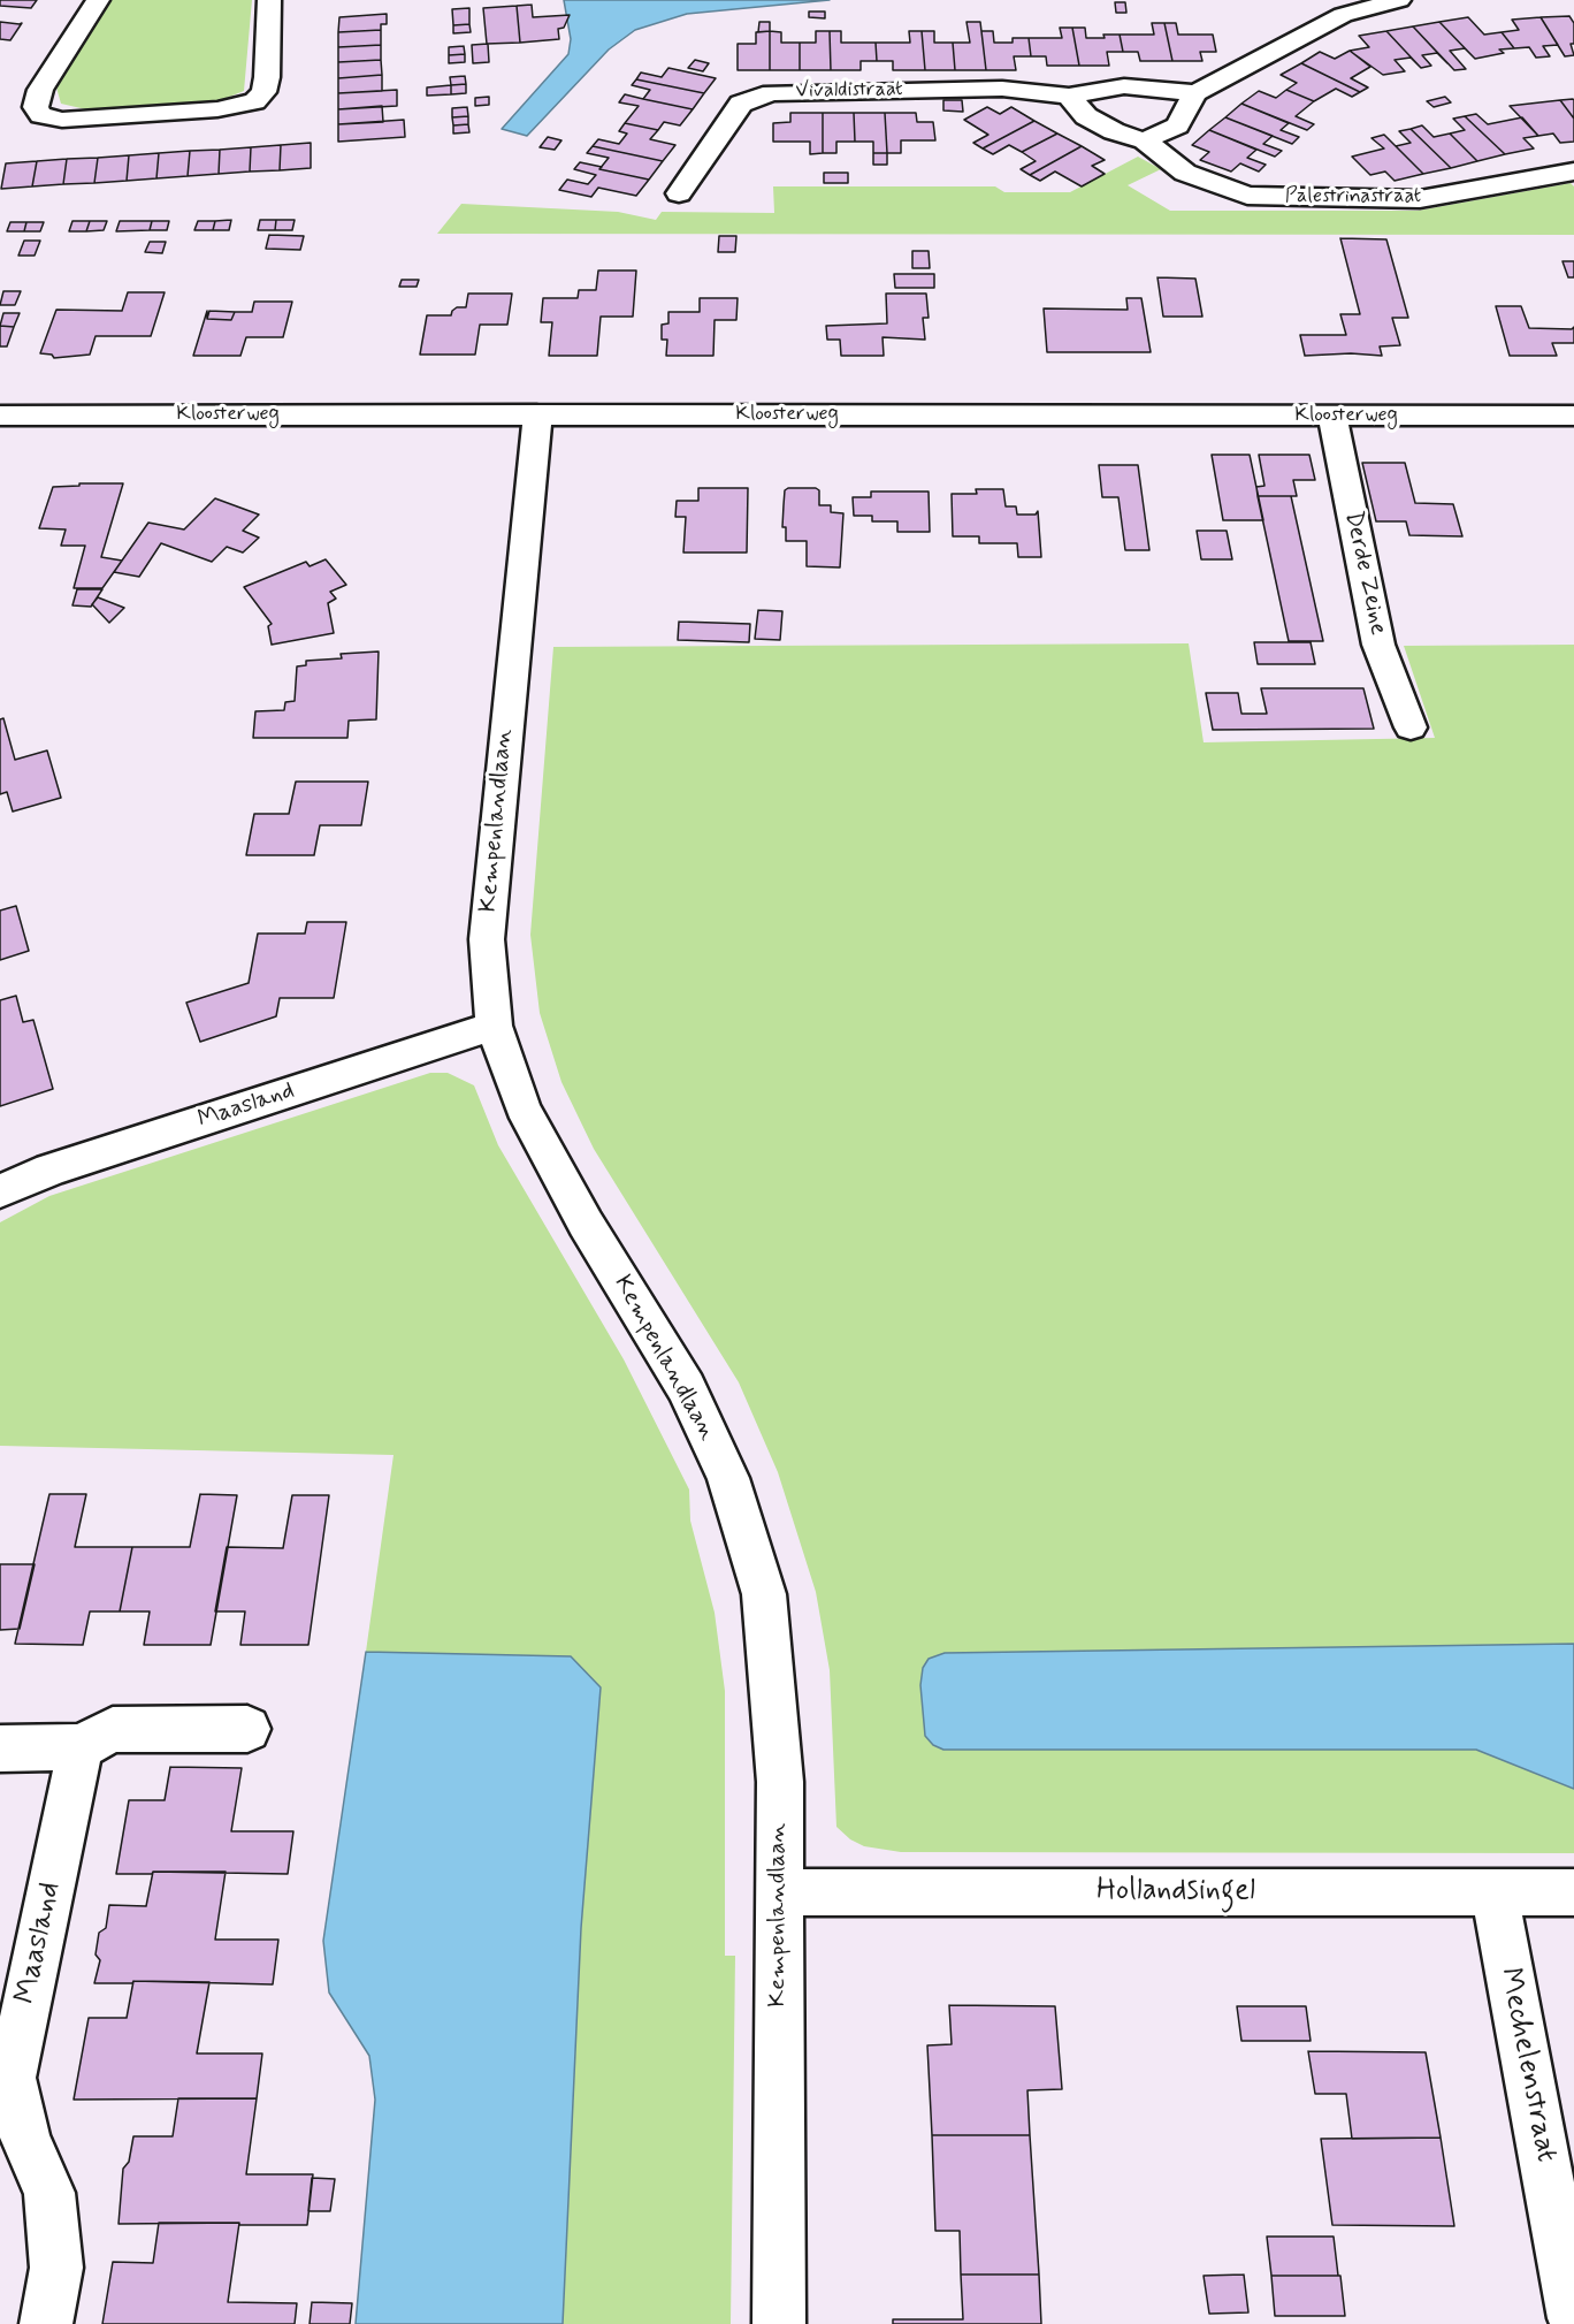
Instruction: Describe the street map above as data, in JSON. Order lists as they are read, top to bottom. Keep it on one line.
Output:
{"streets":{"street":["Vivaldistraat","Palestrinastraat","Kloosterweg","Derde Zeine","Kempenlandlaan","Maasland","Hollandsingel","Mechelenstraat"]},"crossings":[["Kloosterweg","Derde Zeine"],["Kloosterweg","Kempenlandlaan"],["Kempenlandlaan","Maasland"],["Kempenlandlaan","Hollandsingel"],["Hollandsingel","Mechelenstraat"]]}
